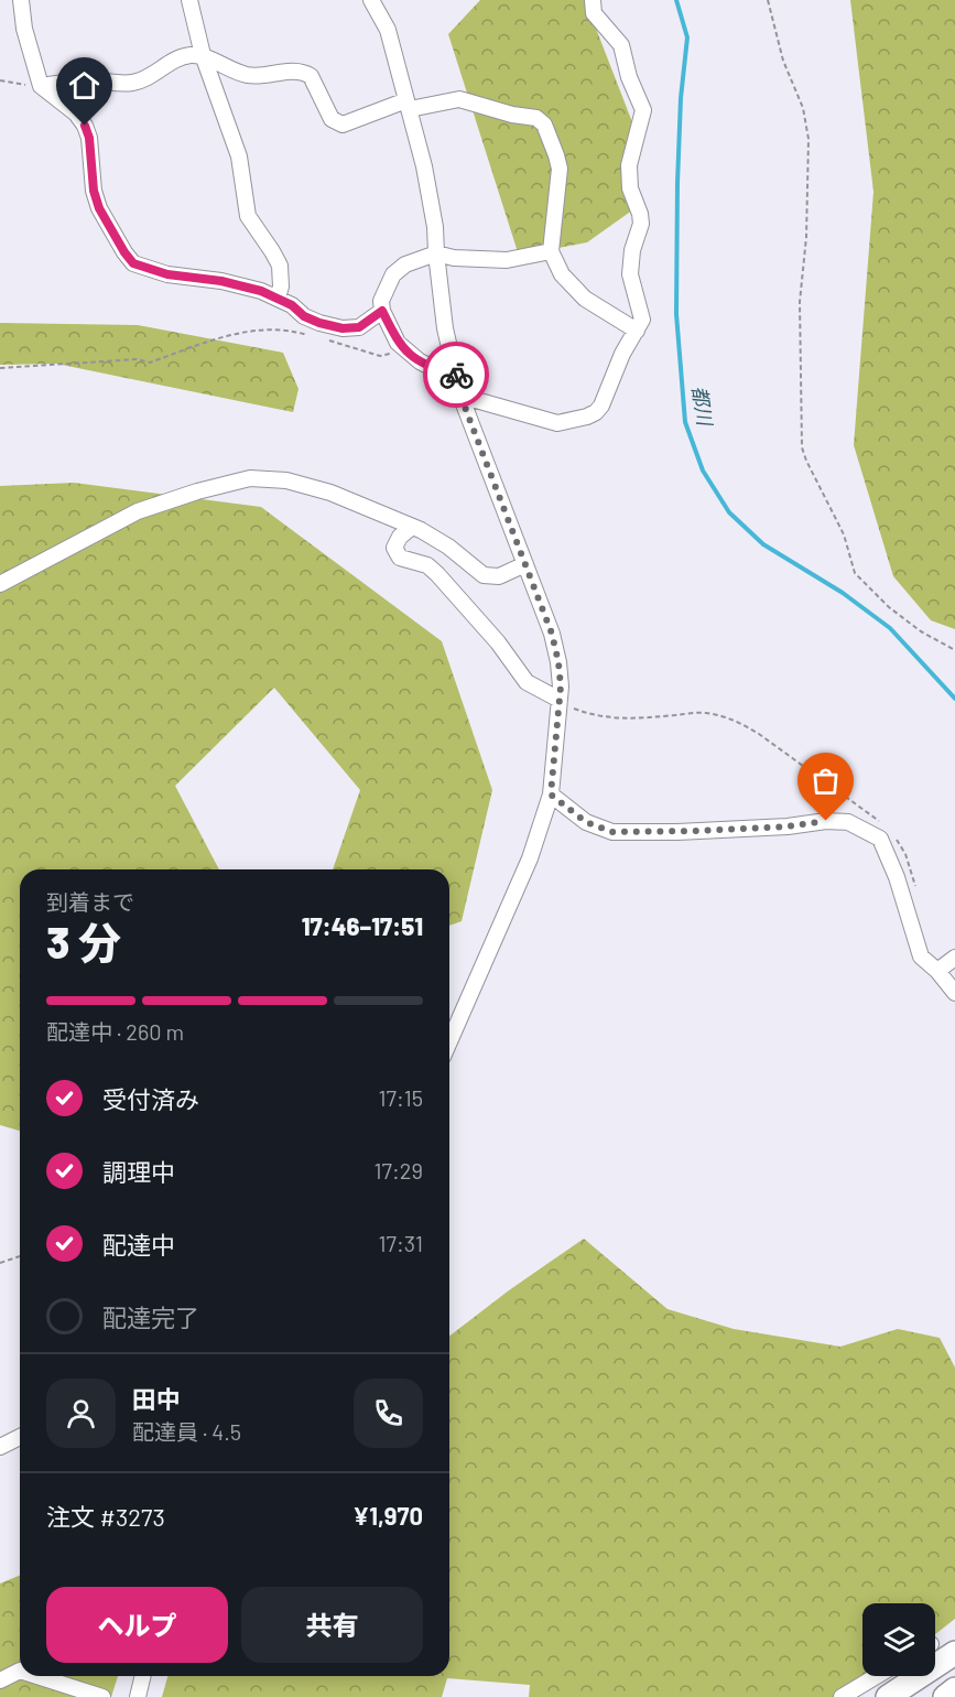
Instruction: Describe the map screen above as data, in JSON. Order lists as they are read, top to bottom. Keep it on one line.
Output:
{"water":["都川"],"page":{"heading":["3 分","到着まで","17:46–17:51"],"panel":["田中","配達員 · 4.5","注文 #3273","¥1,970"],"bar":"配達中 · 260 m","list":[["受付済み","17:15"],["調理中","17:29"],["配達中","17:31"],"配達完了"],"buttons":["ヘルプ","共有"]}}
